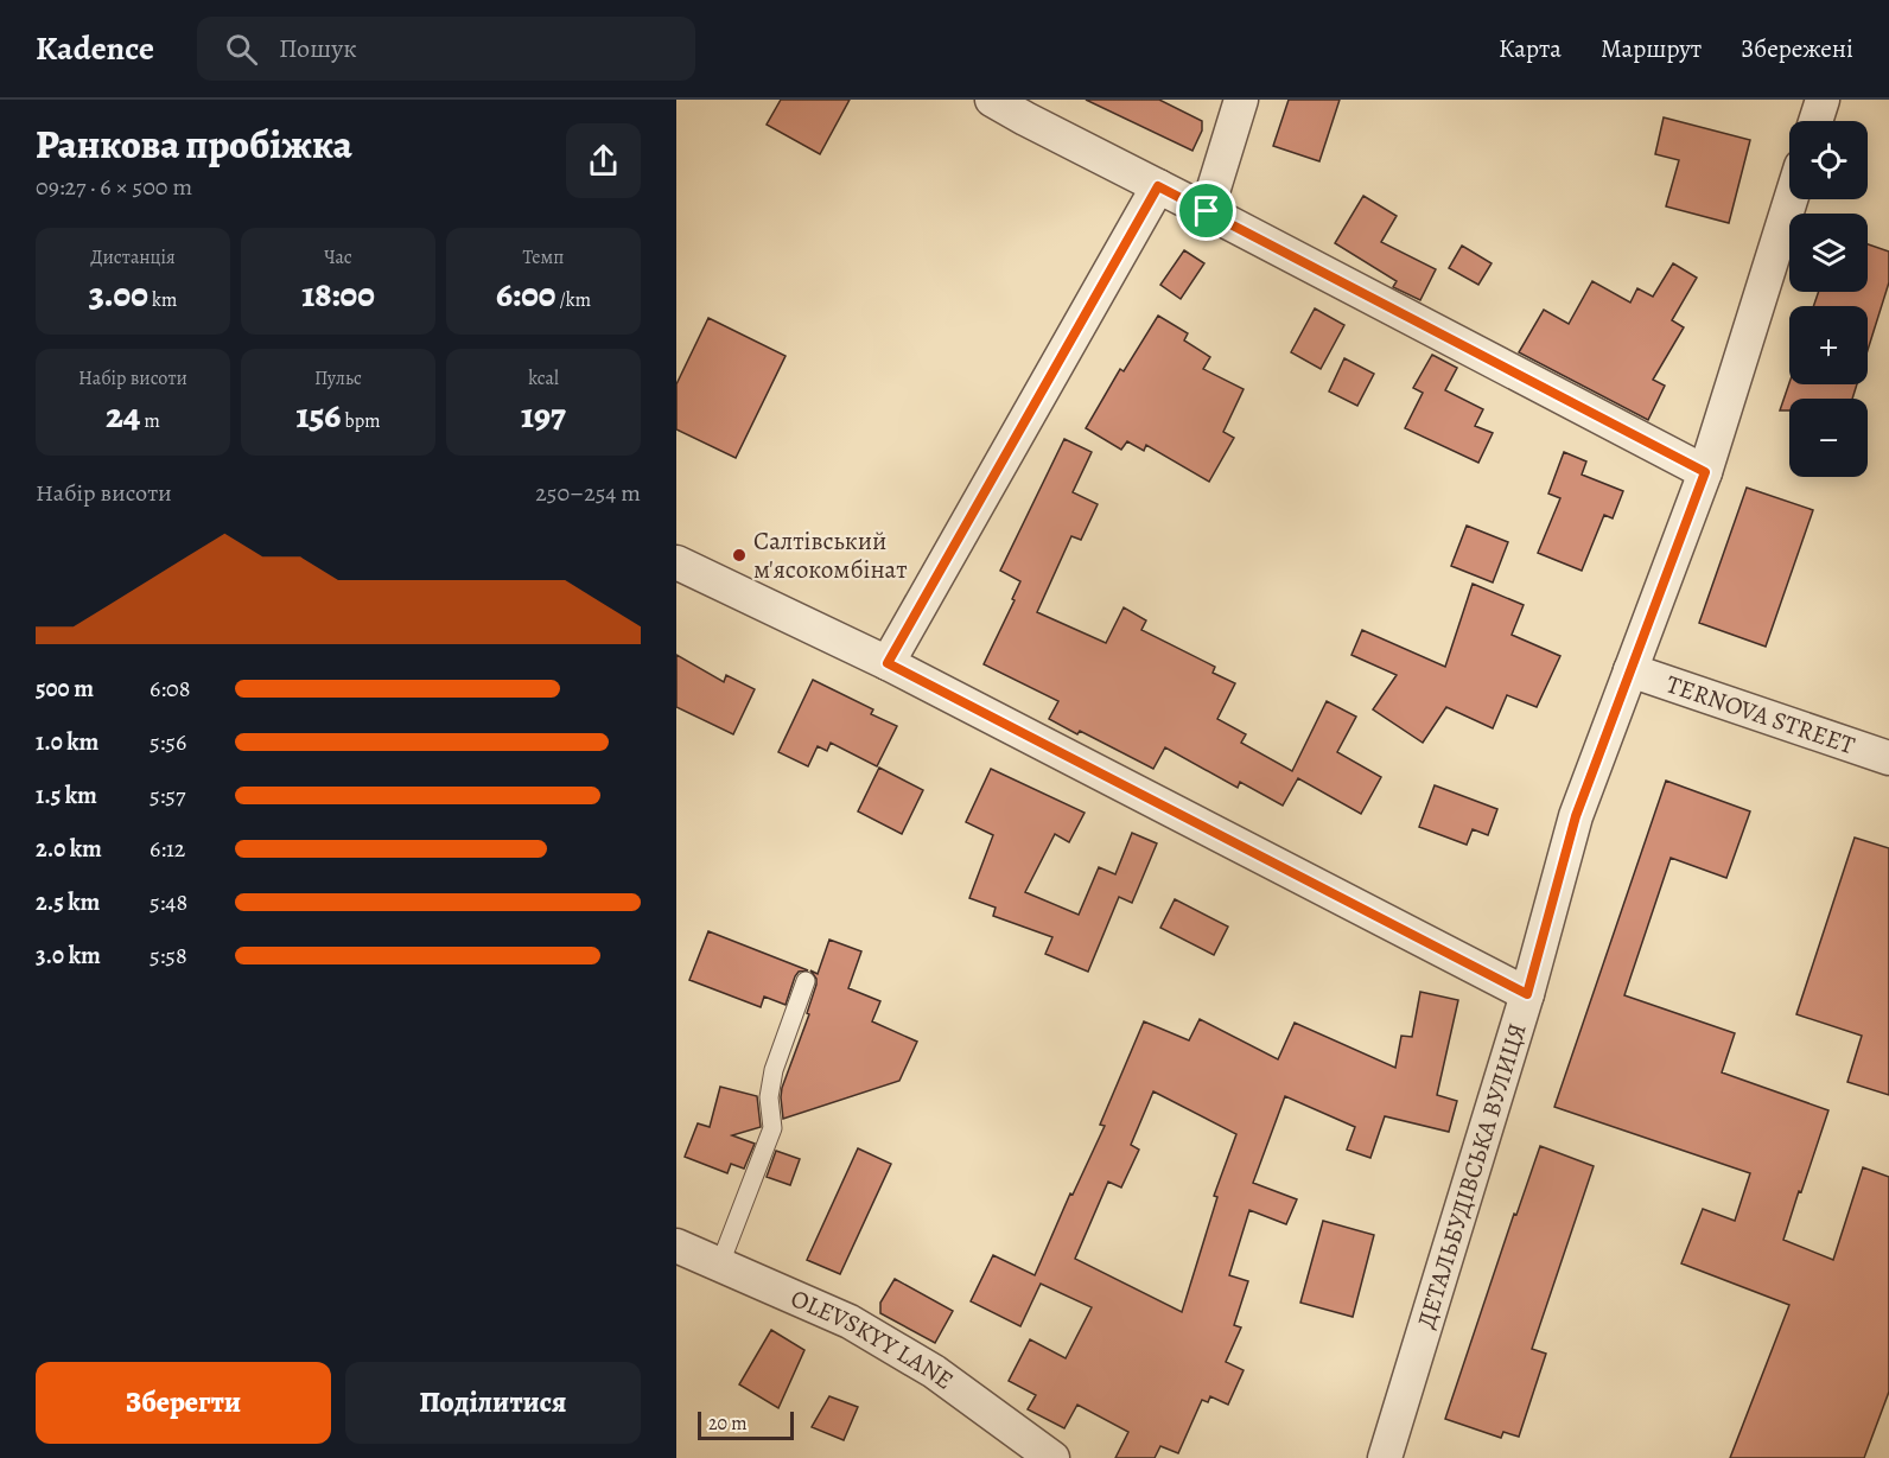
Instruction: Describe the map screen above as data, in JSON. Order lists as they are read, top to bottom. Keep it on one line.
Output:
{"streets":{"street":["TERNOVA STREET","ДЕТАЛЬБУДІВСЬКА ВУЛИЦЯ","OLEVSKYY LANE"]},"crossings":[["TERNOVA STREET","ДЕТАЛЬБУДІВСЬКА ВУЛИЦЯ"]],"places":["Салтівський м'ясокомбінат"],"scale_bar":"20 m","page":{"header":"Kadence","search":"Пошук","nav":["Карта","Маршрут","Збережені"],"heading":["Ранкова пробіжка","09:27 · 6 × 500 m"],"map_buttons":["+","−"],"stats":[["Дистанція","3.00 km"],["Час","18:00"],["Темп","6:00 /km"],["Набір висоти","24 m"],["Пульс","156 bpm"],["kcal","197"]],"chart":["Набір висоти","250–254 m"],"list":[{"name":"500 m","note":"6:08"},{"name":"1.0 km","note":"5:56"},{"name":"1.5 km","note":"5:57"},{"name":"2.0 km","note":"6:12"},{"name":"2.5 km","note":"5:48"},{"name":"3.0 km","note":"5:58"}],"buttons":["Зберегти","Поділитися"],"scale":"20 m"}}
